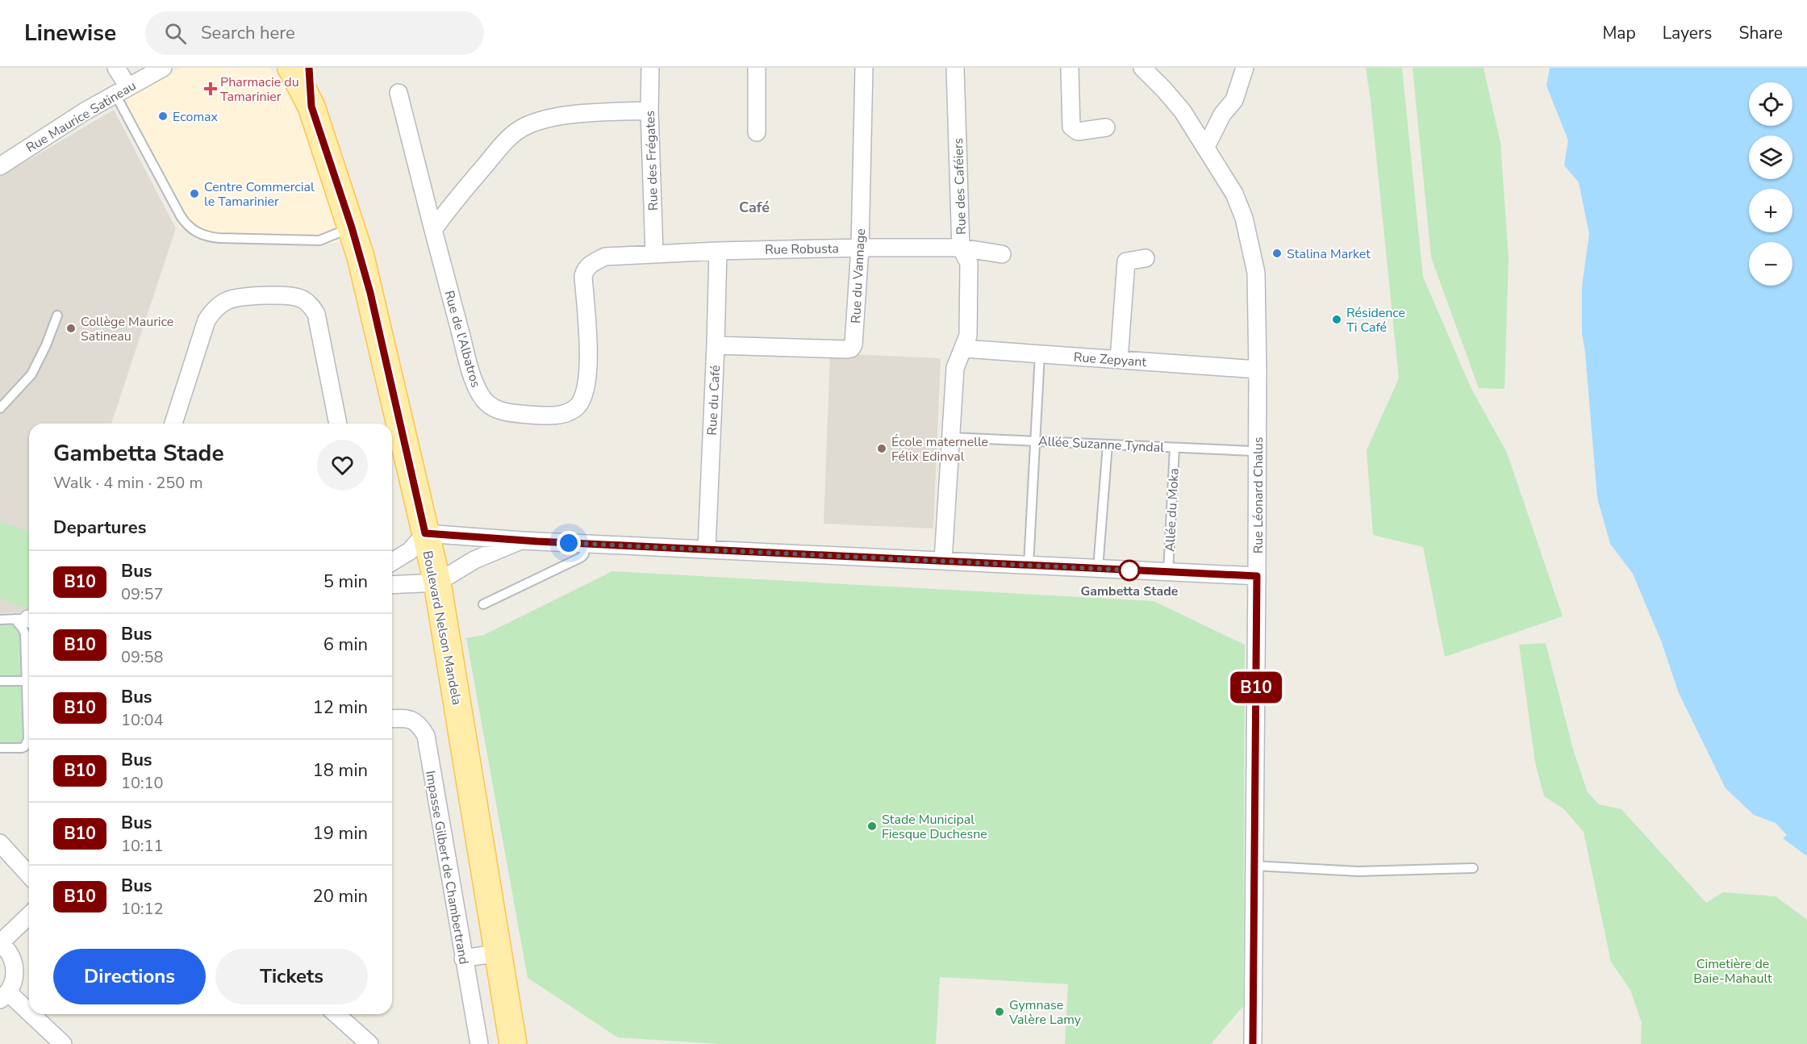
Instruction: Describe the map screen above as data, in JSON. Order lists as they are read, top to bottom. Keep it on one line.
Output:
{"streets":{"main road":["Boulevard Nelson Mandela"],"street":["Rue Maurice Satineau","Rue des Frégates","Rue des Caféiers","Rue Robusta","Rue du Vannage","Rue de l'Albatros","Rue Zepyant","Rue du Café","Rue Léonard Chalus","Impasse Gilbert de Chambertrand"],"lane":["Allée Suzanne Tyndal","Allée du Moka"]},"crossings":[["Rue des Frégates","Rue Robusta"],["Rue des Frégates","Rue de l'Albatros"],["Rue des Caféiers","Rue Robusta"],["Rue des Caféiers","Rue Zepyant"],["Rue des Caféiers","Allée Suzanne Tyndal"],["Rue Robusta","Rue du Vannage"],["Rue Robusta","Rue de l'Albatros"],["Rue Robusta","Rue du Café"],["Rue du Vannage","Rue du Café"],["Rue Zepyant","Rue Léonard Chalus"],["Allée Suzanne Tyndal","Allée du Moka"]],"districts":["Café"],"parks":["Cimetière de Baie-Mahault"],"places":{"health":["Pharmacie du Tamarinier"],"other":["Ecomax","Centre Commercial le Tamarinier","Stalina Market","Résidence Ti Café","Collège Maurice Satineau","École maternelle Félix Edinval","Gambetta Stade","Stade Municipal Fiesque Duchesne","Gymnase Valère Lamy"]},"lines":["bus line B10"],"page":{"header":"Linewise","search":"Search here","nav":["Map","Layers","Share"],"on_map":"B10","map_buttons":["+","−"],"heading":[["Gambetta Stade","Walk · 4 min · 250 m"],"Departures"],"list":[{"mark":"B10","name":"Bus","note":"09:57","value":"5 min"},{"mark":"B10","name":"Bus","note":"09:58","value":"6 min"},{"mark":"B10","name":"Bus","note":"10:04","value":"12 min"},{"mark":"B10","name":"Bus","note":"10:10","value":"18 min"},{"mark":"B10","name":"Bus","note":"10:11","value":"19 min"},{"mark":"B10","name":"Bus","note":"10:12","value":"20 min"}],"buttons":["Directions","Tickets"]}}
